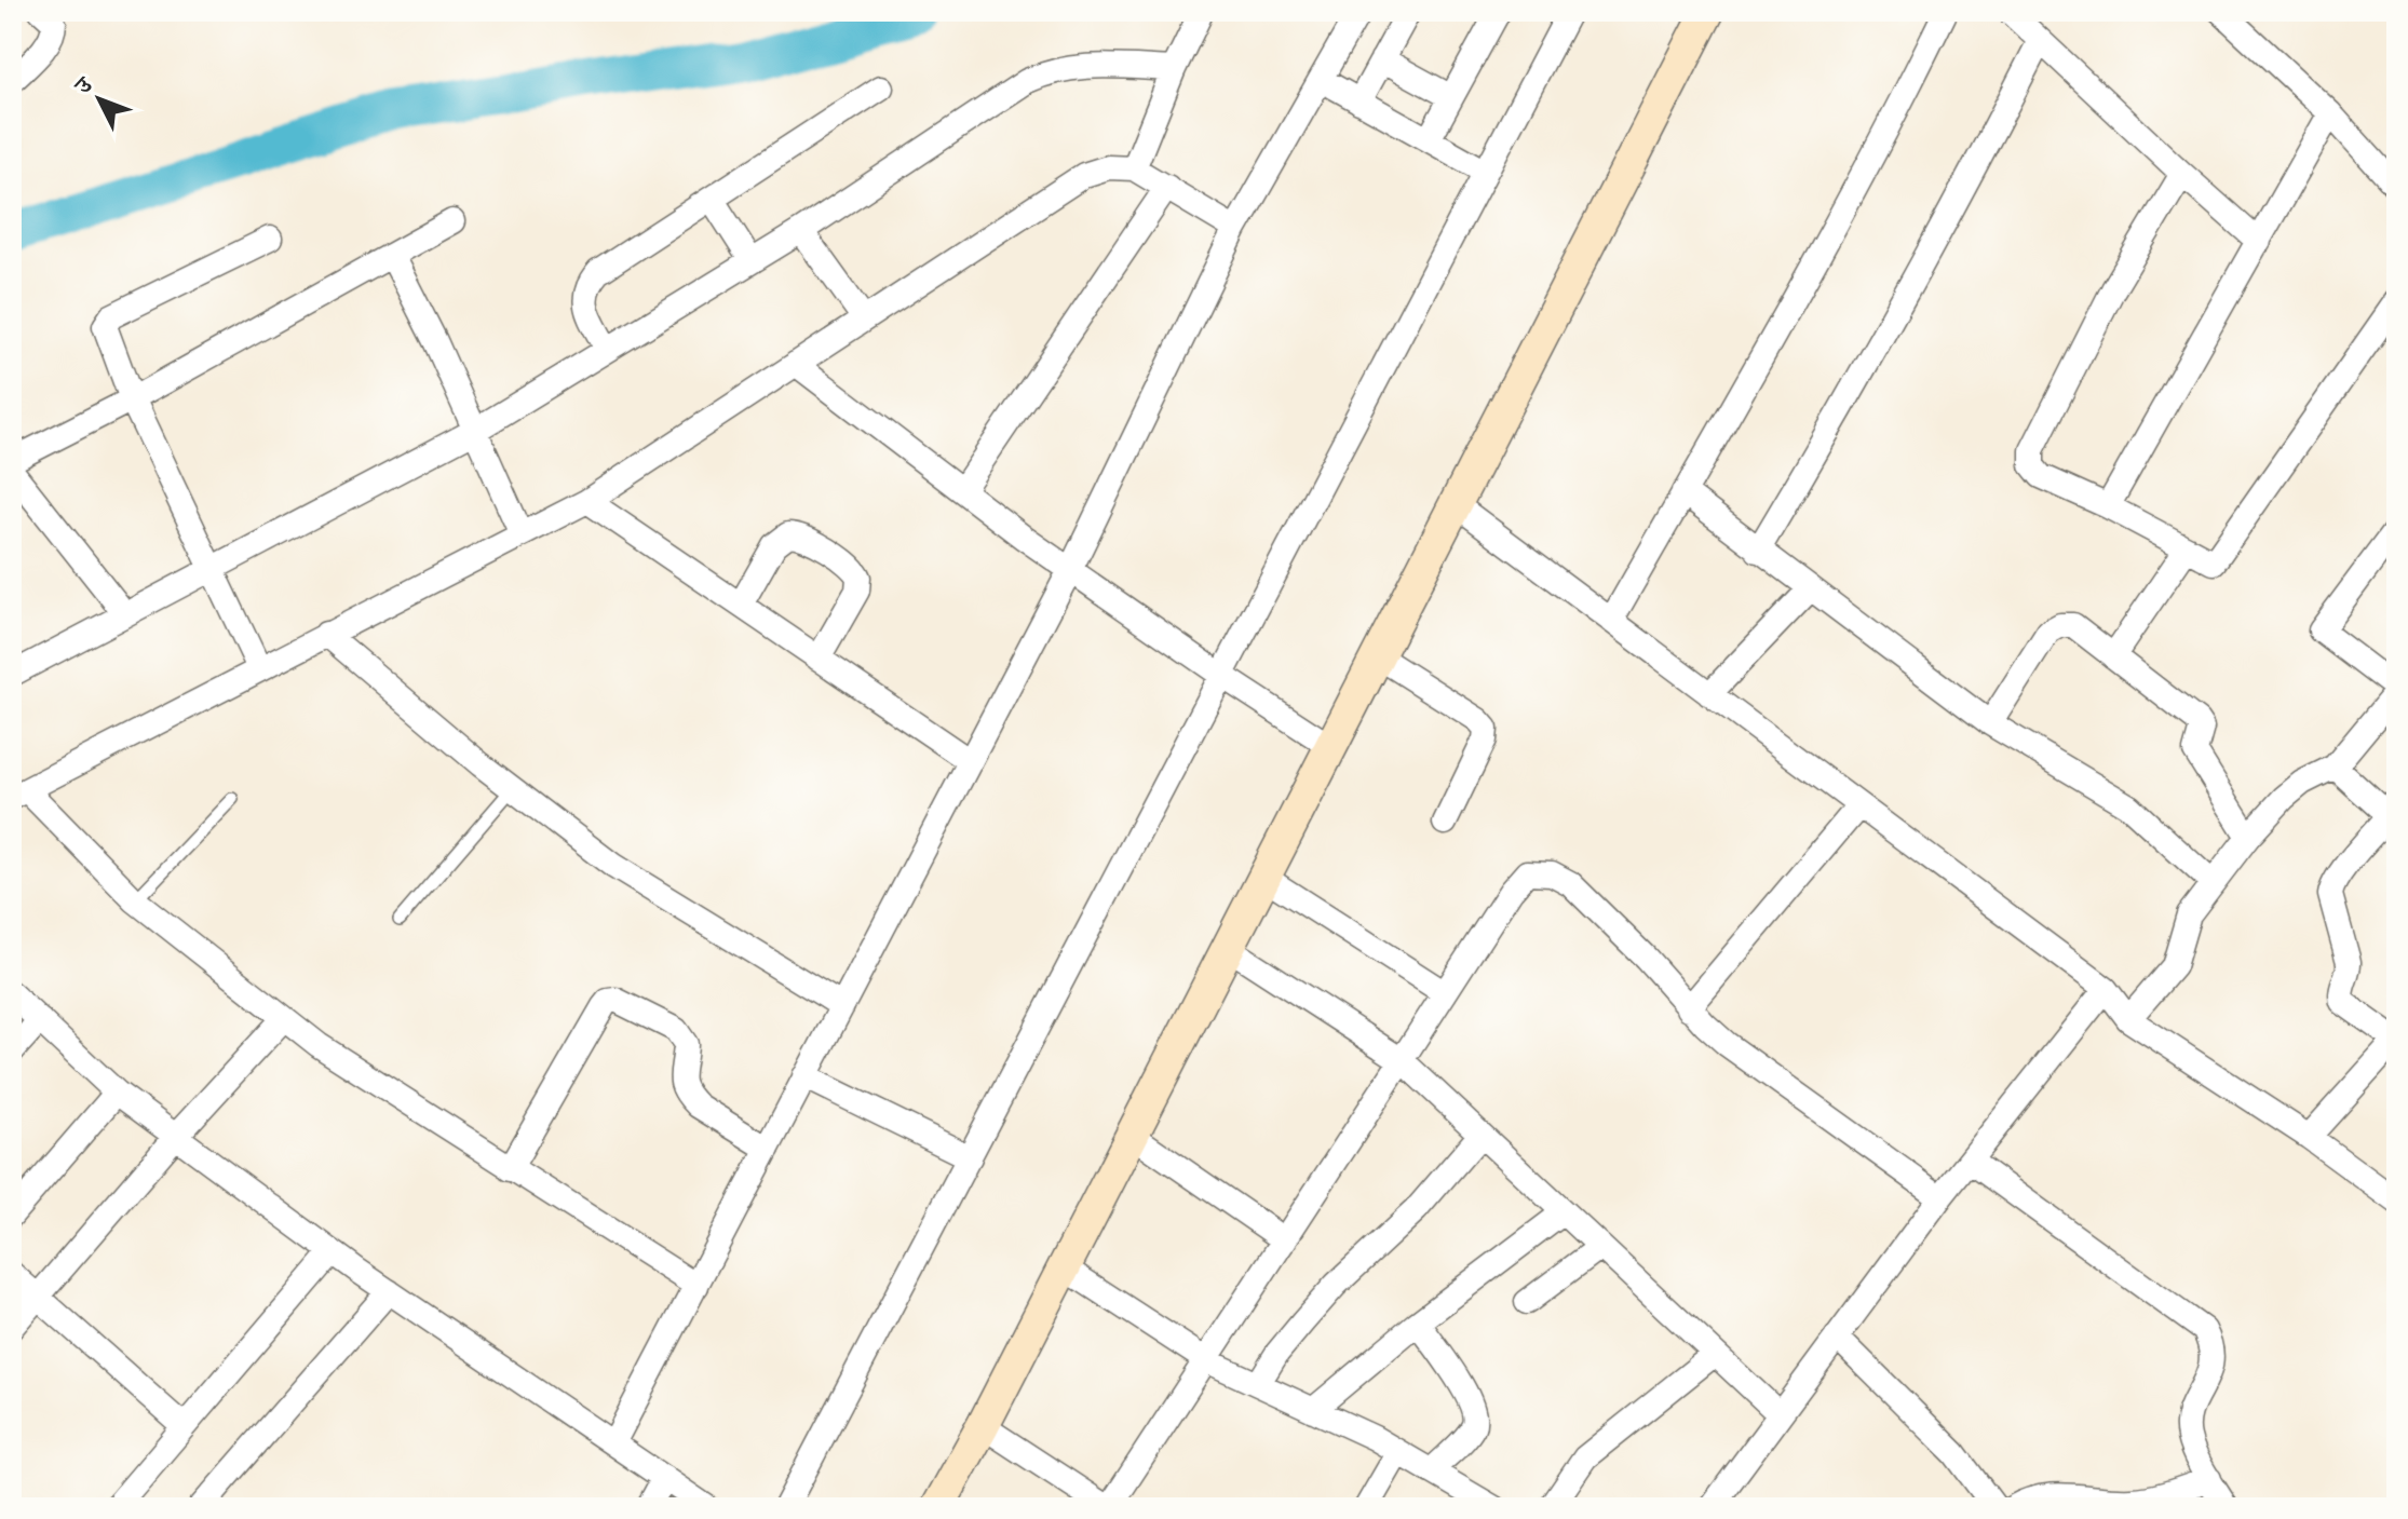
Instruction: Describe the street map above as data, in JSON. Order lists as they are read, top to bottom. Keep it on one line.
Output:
{"north":"top left"}
